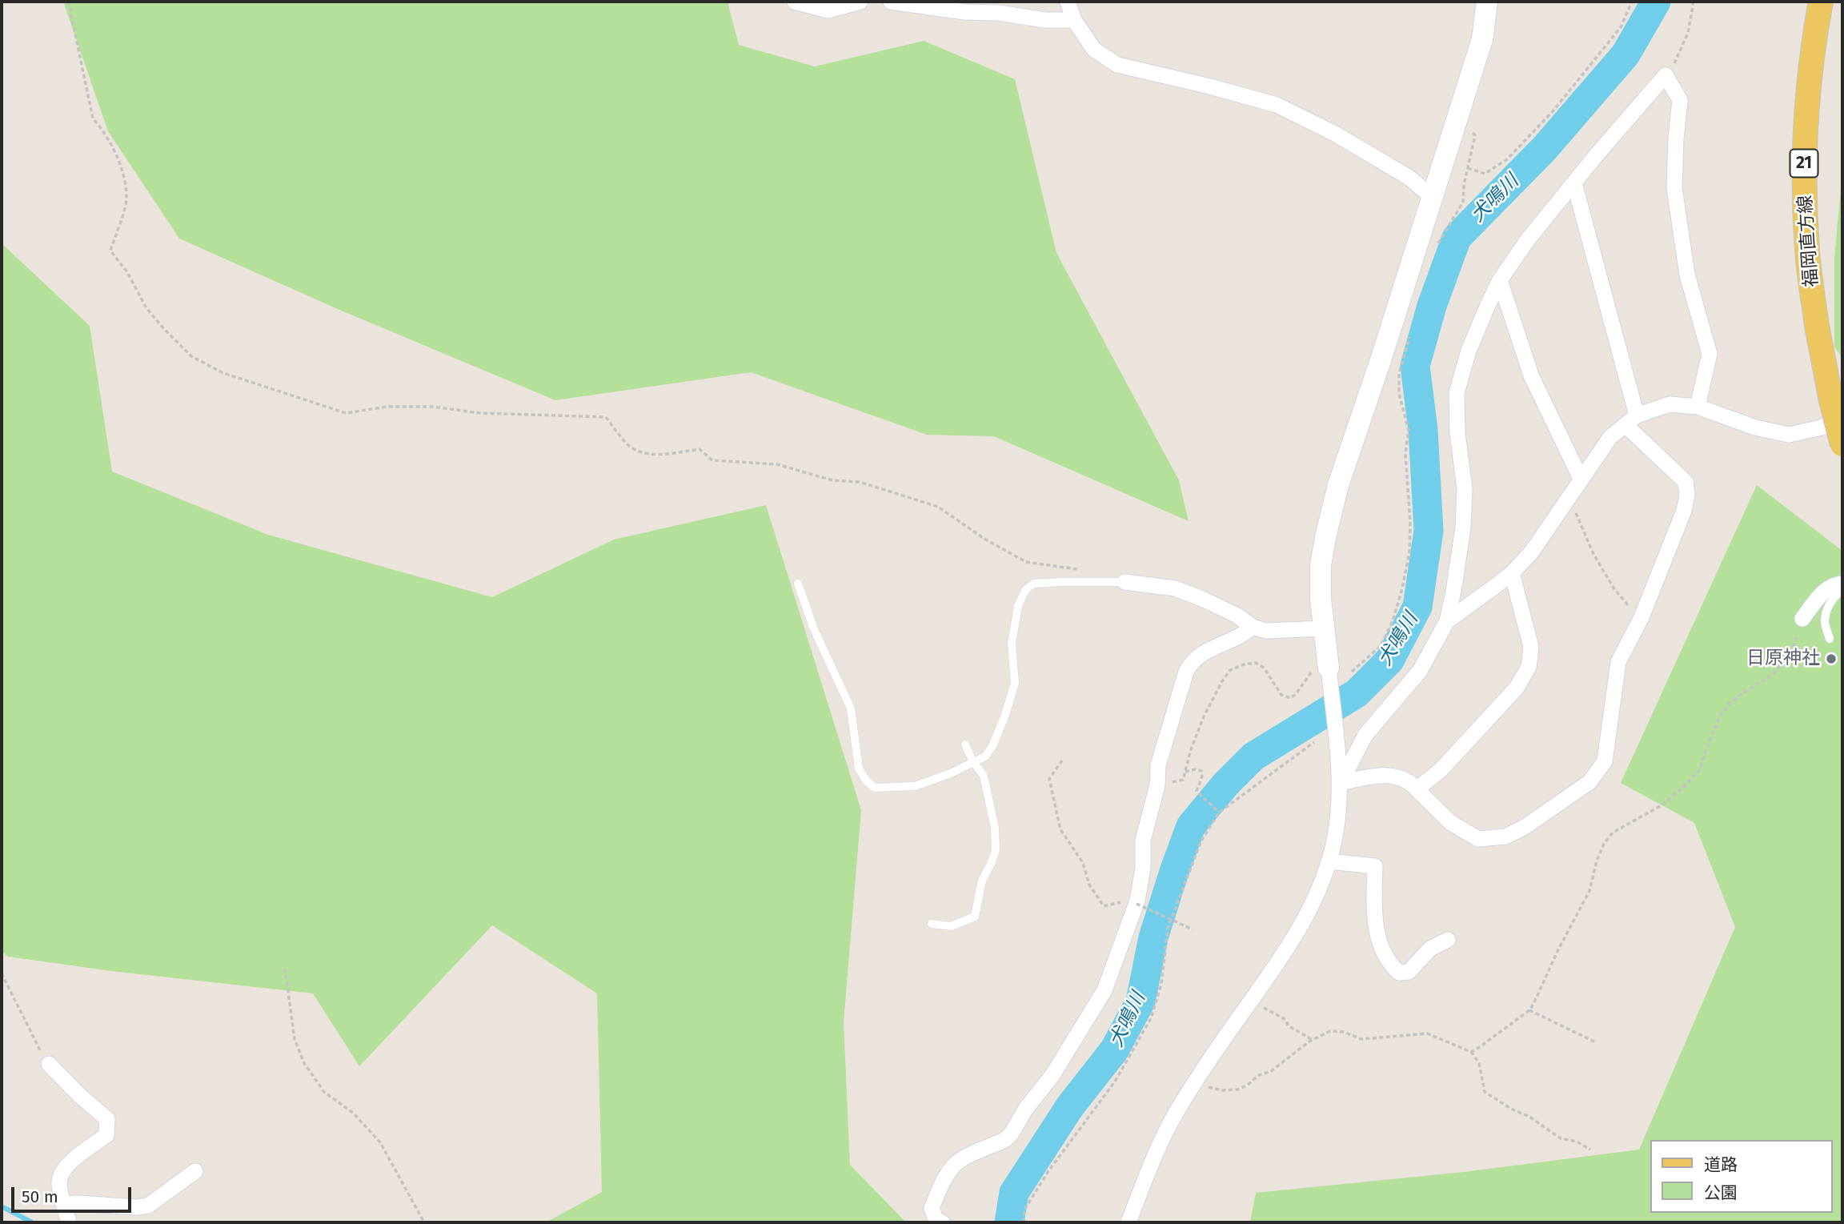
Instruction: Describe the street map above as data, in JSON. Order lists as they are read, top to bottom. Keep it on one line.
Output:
{"streets":{"main road":["21","福岡直方線"]},"water":["犬鳴川"],"places":["日原神社"],"legend":["道路","公園"],"scale_bar":"50 m"}
